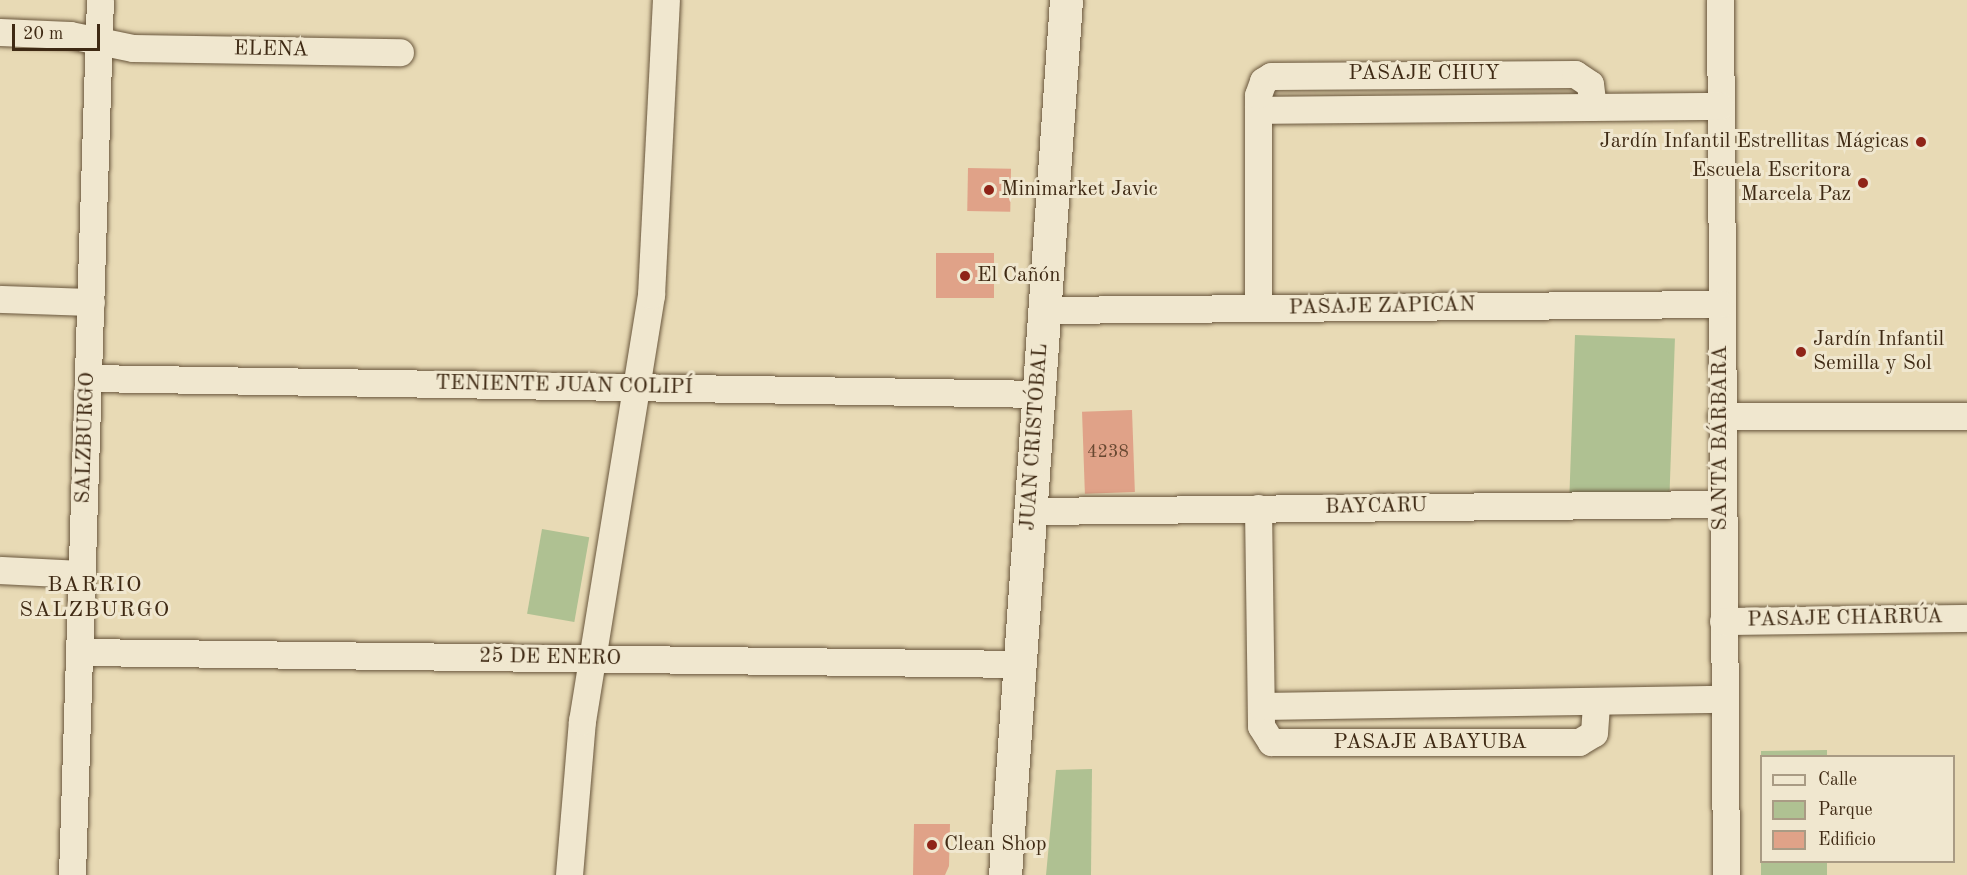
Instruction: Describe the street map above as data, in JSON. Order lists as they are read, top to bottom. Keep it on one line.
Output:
{"streets":{"street":["ELENA","PASAJE CHUY","PASAJE ZAPICÁN","TENIENTE JUAN COLIPÍ","JUAN CRISTÓBAL","SALZBURGO","SANTA BÁRBARA","BAYCARU","PASAJE CHARRÚA","25 DE ENERO","PASAJE ABAYUBA"]},"crossings":[["ELENA","SALZBURGO"],["PASAJE CHUY","PASAJE ZAPICÁN"],["PASAJE CHUY","SANTA BÁRBARA"],["PASAJE ZAPICÁN","JUAN CRISTÓBAL"],["PASAJE ZAPICÁN","SANTA BÁRBARA"],["TENIENTE JUAN COLIPÍ","JUAN CRISTÓBAL"],["TENIENTE JUAN COLIPÍ","SALZBURGO"],["JUAN CRISTÓBAL","BAYCARU"],["JUAN CRISTÓBAL","25 DE ENERO"],["SALZBURGO","25 DE ENERO"],["SANTA BÁRBARA","BAYCARU"],["SANTA BÁRBARA","PASAJE CHARRÚA"],["SANTA BÁRBARA","PASAJE ABAYUBA"],["BAYCARU","PASAJE ABAYUBA"]],"districts":["BARRIO SALZBURGO"],"places":["Jardín Infantil Estrellitas Mágicas","Escuela Escritora Marcela Paz","Minimarket Javic","El Cañón","Jardín Infantil Semilla y Sol","Clean Shop"],"house_numbers":["4238"],"legend":["Calle","Parque","Edificio"],"scale_bar":"20 m"}
